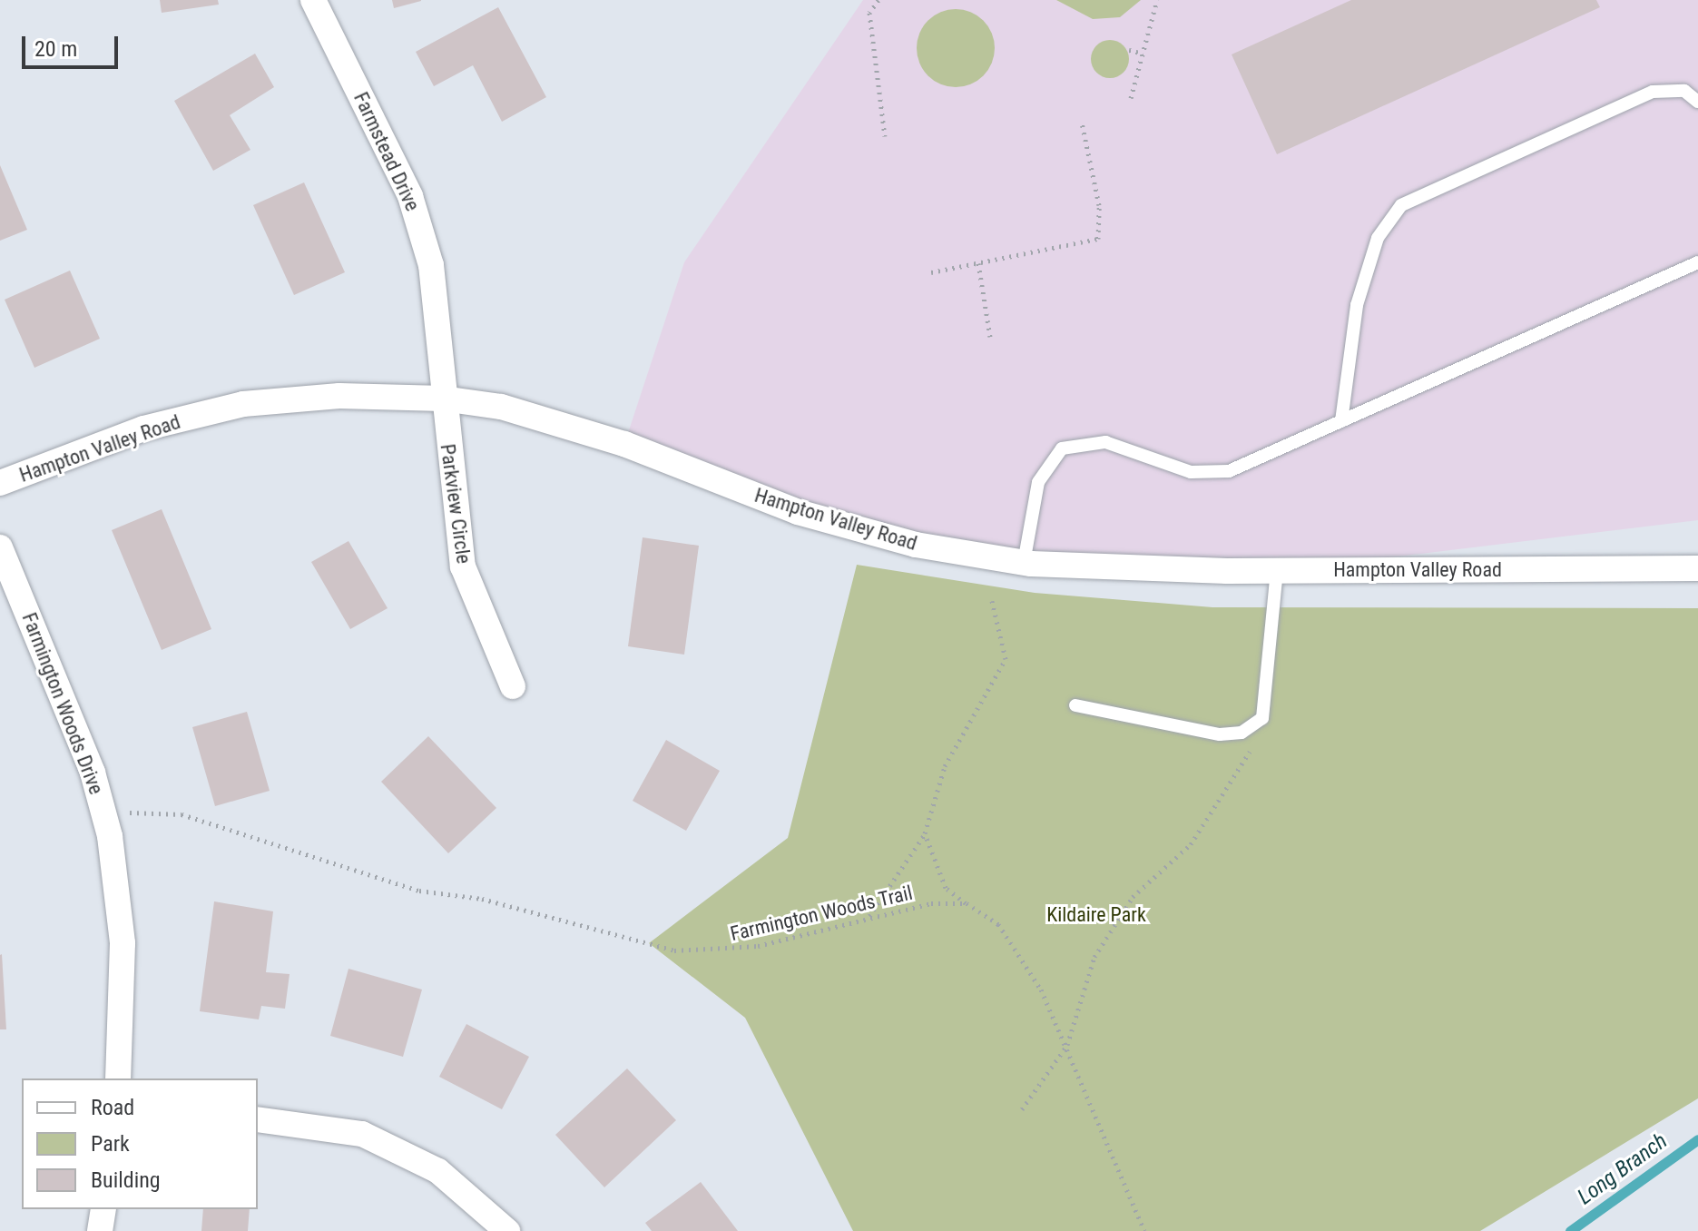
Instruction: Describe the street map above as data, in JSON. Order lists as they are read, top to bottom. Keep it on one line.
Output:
{"streets":{"street":["Farmstead Drive","Hampton Valley Road","Parkview Circle","Farmington Woods Drive"],"path":["Farmington Woods Trail"]},"crossings":[["Farmstead Drive","Hampton Valley Road"],["Farmstead Drive","Parkview Circle"],["Hampton Valley Road","Parkview Circle"],["Farmington Woods Drive","Farmington Woods Trail"]],"water":["Long Branch"],"parks":["Kildaire Park"],"legend":["Road","Park","Building"],"scale_bar":"20 m"}
